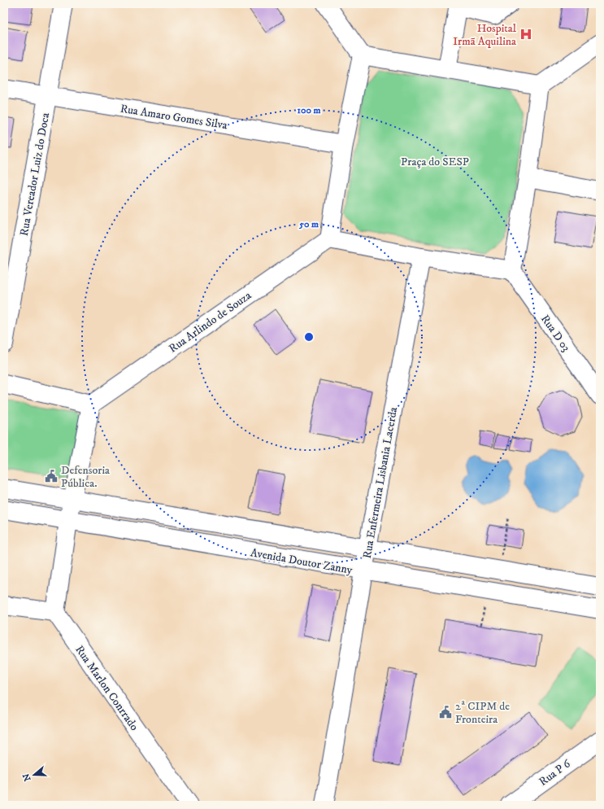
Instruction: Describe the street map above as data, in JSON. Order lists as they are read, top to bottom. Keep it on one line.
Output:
{"streets":{"street":["Rua Amaro Gomes Silva","Rua Vereador Luiz do Doca","Rua Arlindo de Souza","Rua D 03","Rua Enfermeira Lisbania Lacerda","Avenida Doutor Zanny","Rua Marlon Conrrado","Rua P 6"]},"crossings":[["Rua Amaro Gomes Silva","Rua Vereador Luiz do Doca"],["Rua Enfermeira Lisbania Lacerda","Avenida Doutor Zanny"]],"parks":["Praça do SESP"],"places":{"hospital":["Hospital Irmã Aquilina"],"public building":["Defensoria Pública.","2ª CIPM de Fronteira"]},"north":"left","rings":["100 m","50 m"]}
